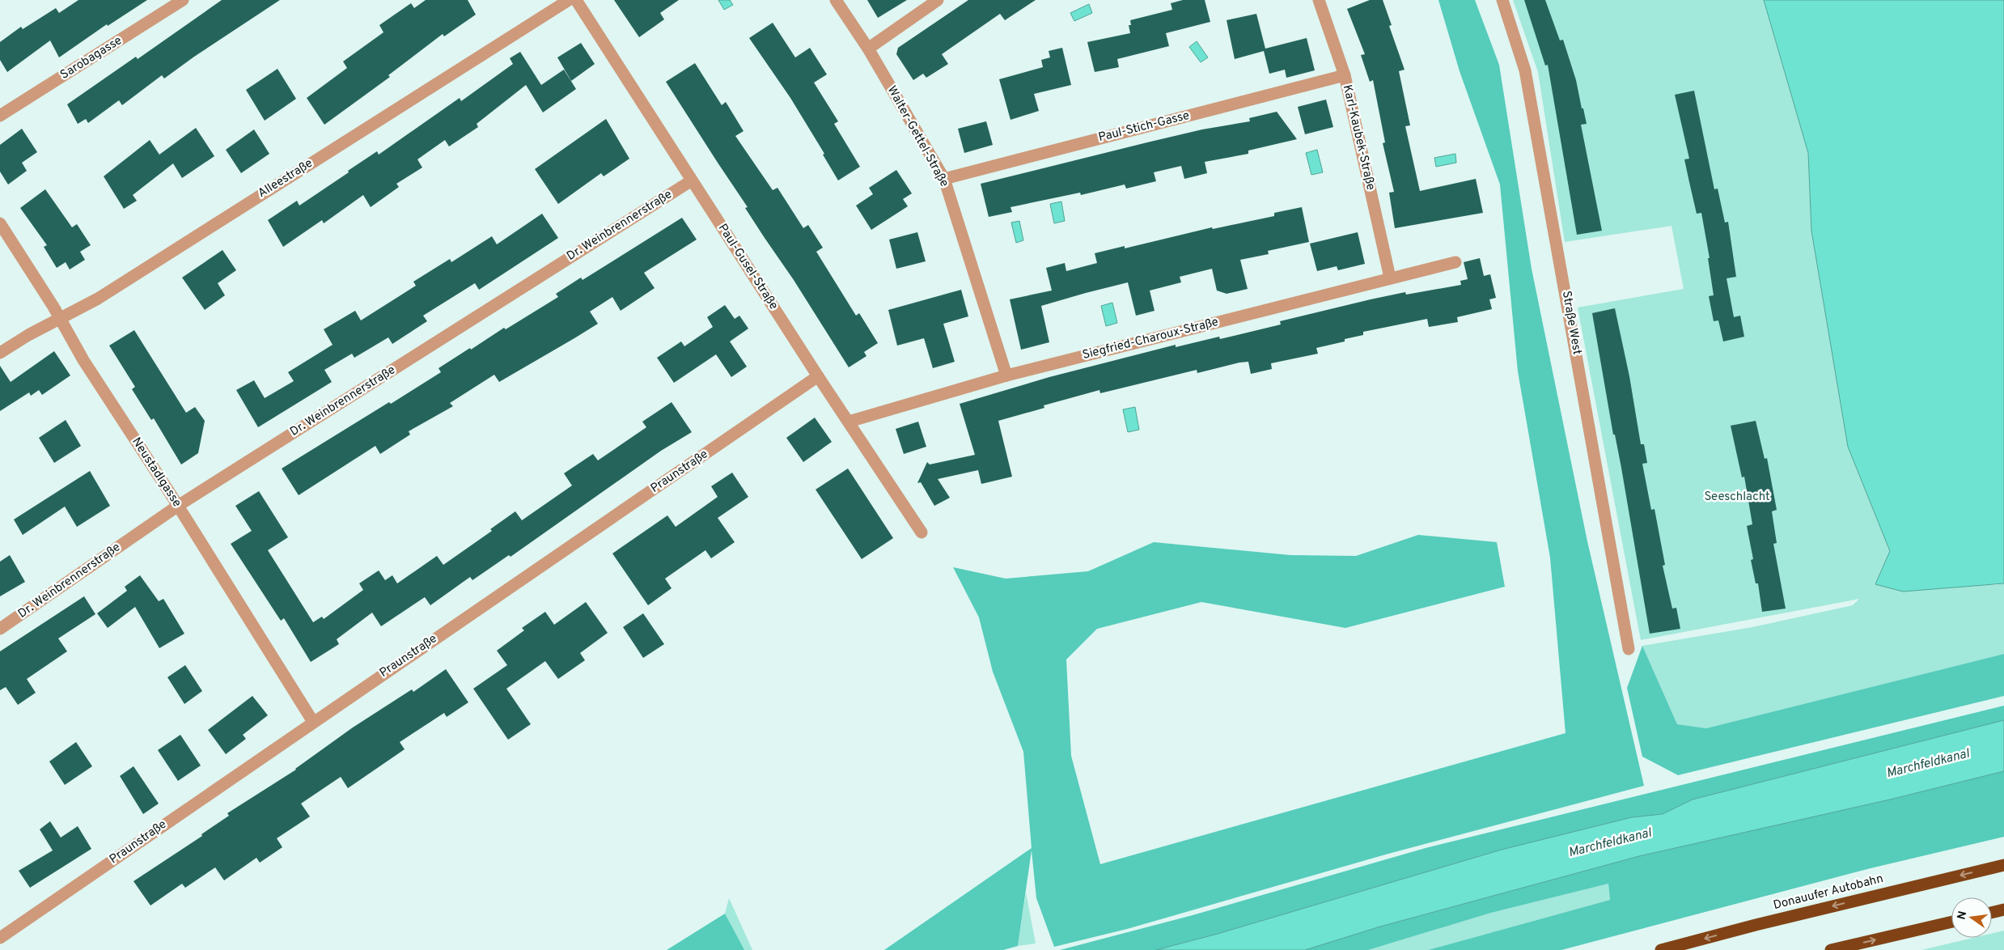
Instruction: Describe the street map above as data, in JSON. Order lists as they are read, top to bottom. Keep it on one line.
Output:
{"streets":{"highway":["Donauufer Autobahn"],"street":["Sarobagasse","Paul-Stich-Gasse","Walter-Gettel-Straße","Karl-Kaubek-Straße","Alleestraße","Dr. Weinbrennerstraße","Paul-Gusel-Straße","Straße West","Siegfried-Charoux-Straße","Praunstraße","Neustadlgasse"]},"crossings":[["Paul-Stich-Gasse","Walter-Gettel-Straße"],["Paul-Stich-Gasse","Karl-Kaubek-Straße"],["Walter-Gettel-Straße","Siegfried-Charoux-Straße"],["Karl-Kaubek-Straße","Siegfried-Charoux-Straße"],["Alleestraße","Neustadlgasse"],["Dr. Weinbrennerstraße","Paul-Gusel-Straße"],["Dr. Weinbrennerstraße","Neustadlgasse"],["Paul-Gusel-Straße","Siegfried-Charoux-Straße"],["Paul-Gusel-Straße","Praunstraße"],["Praunstraße","Neustadlgasse"]],"water":["Marchfeldkanal"],"parks":["Seeschlacht"],"north":"left"}
